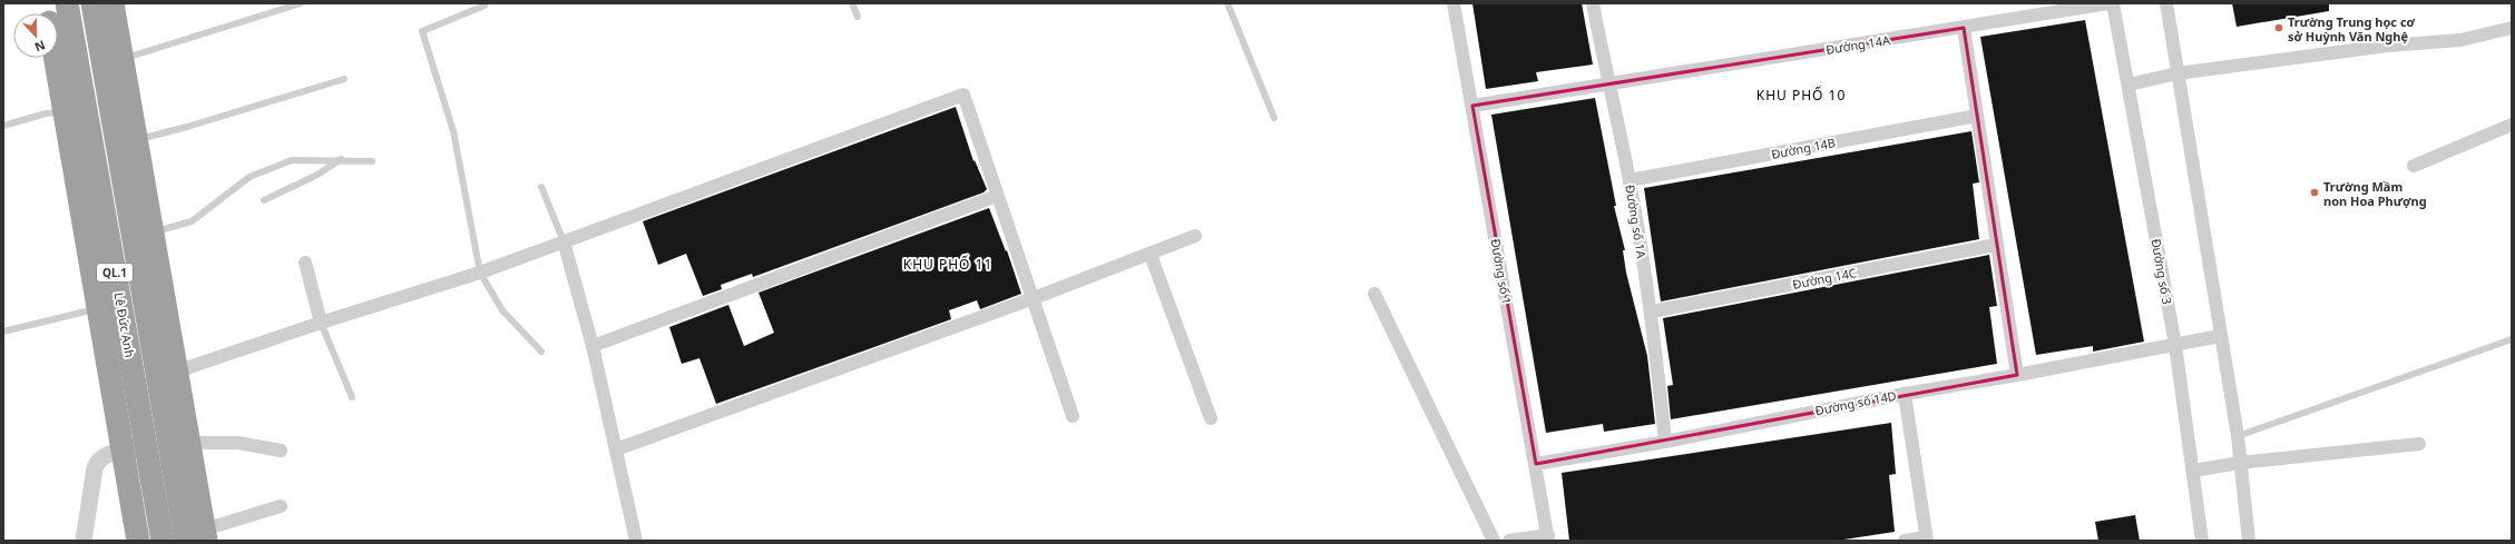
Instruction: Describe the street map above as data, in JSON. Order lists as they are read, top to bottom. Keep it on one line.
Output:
{"streets":{"highway":["QL.1","Lê Đức Anh"],"street":["Đường 14A","Đường 14B","Đường số 1A","Đường số 1","Đường số 3","Đường 14C","Đường số 14D"]},"crossings":[["Đường 14A","Đường số 1A"],["Đường 14A","Đường số 1"],["Đường 14B","Đường số 1A"],["Đường số 1A","Đường 14C"],["Đường số 1A","Đường số 14D"],["Đường số 1","Đường số 14D"],["Đường số 3","Đường số 14D"]],"districts":["KHU PHỐ 10","KHU PHỐ 11"],"places":["Trường Trung học cơ sở Huỳnh Văn Nghệ","Trường Mầm non Hoa Phượng"],"north":"bottom"}
